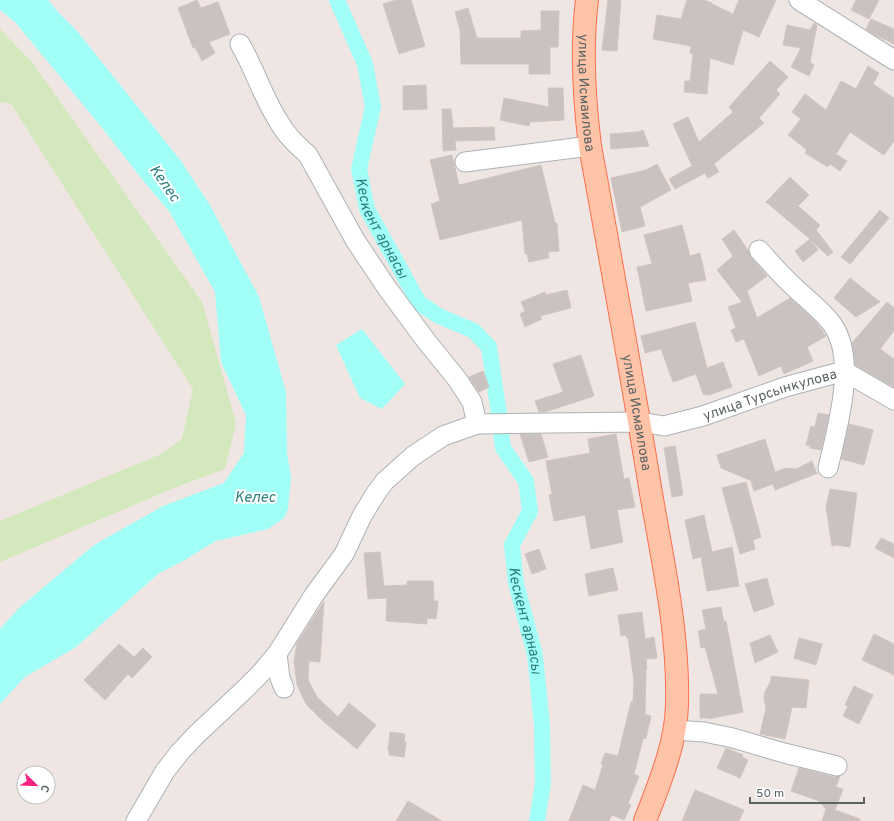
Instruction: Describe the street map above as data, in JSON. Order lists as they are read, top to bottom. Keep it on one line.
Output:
{"streets":{"main road":["улица Исмаилова"],"street":["улица Турсынкулова"]},"crossings":[["улица Исмаилова","улица Турсынкулова"]],"water":["Келес","Кескент арнасы"],"scale_bar":"50 m","north":"bottom right"}
